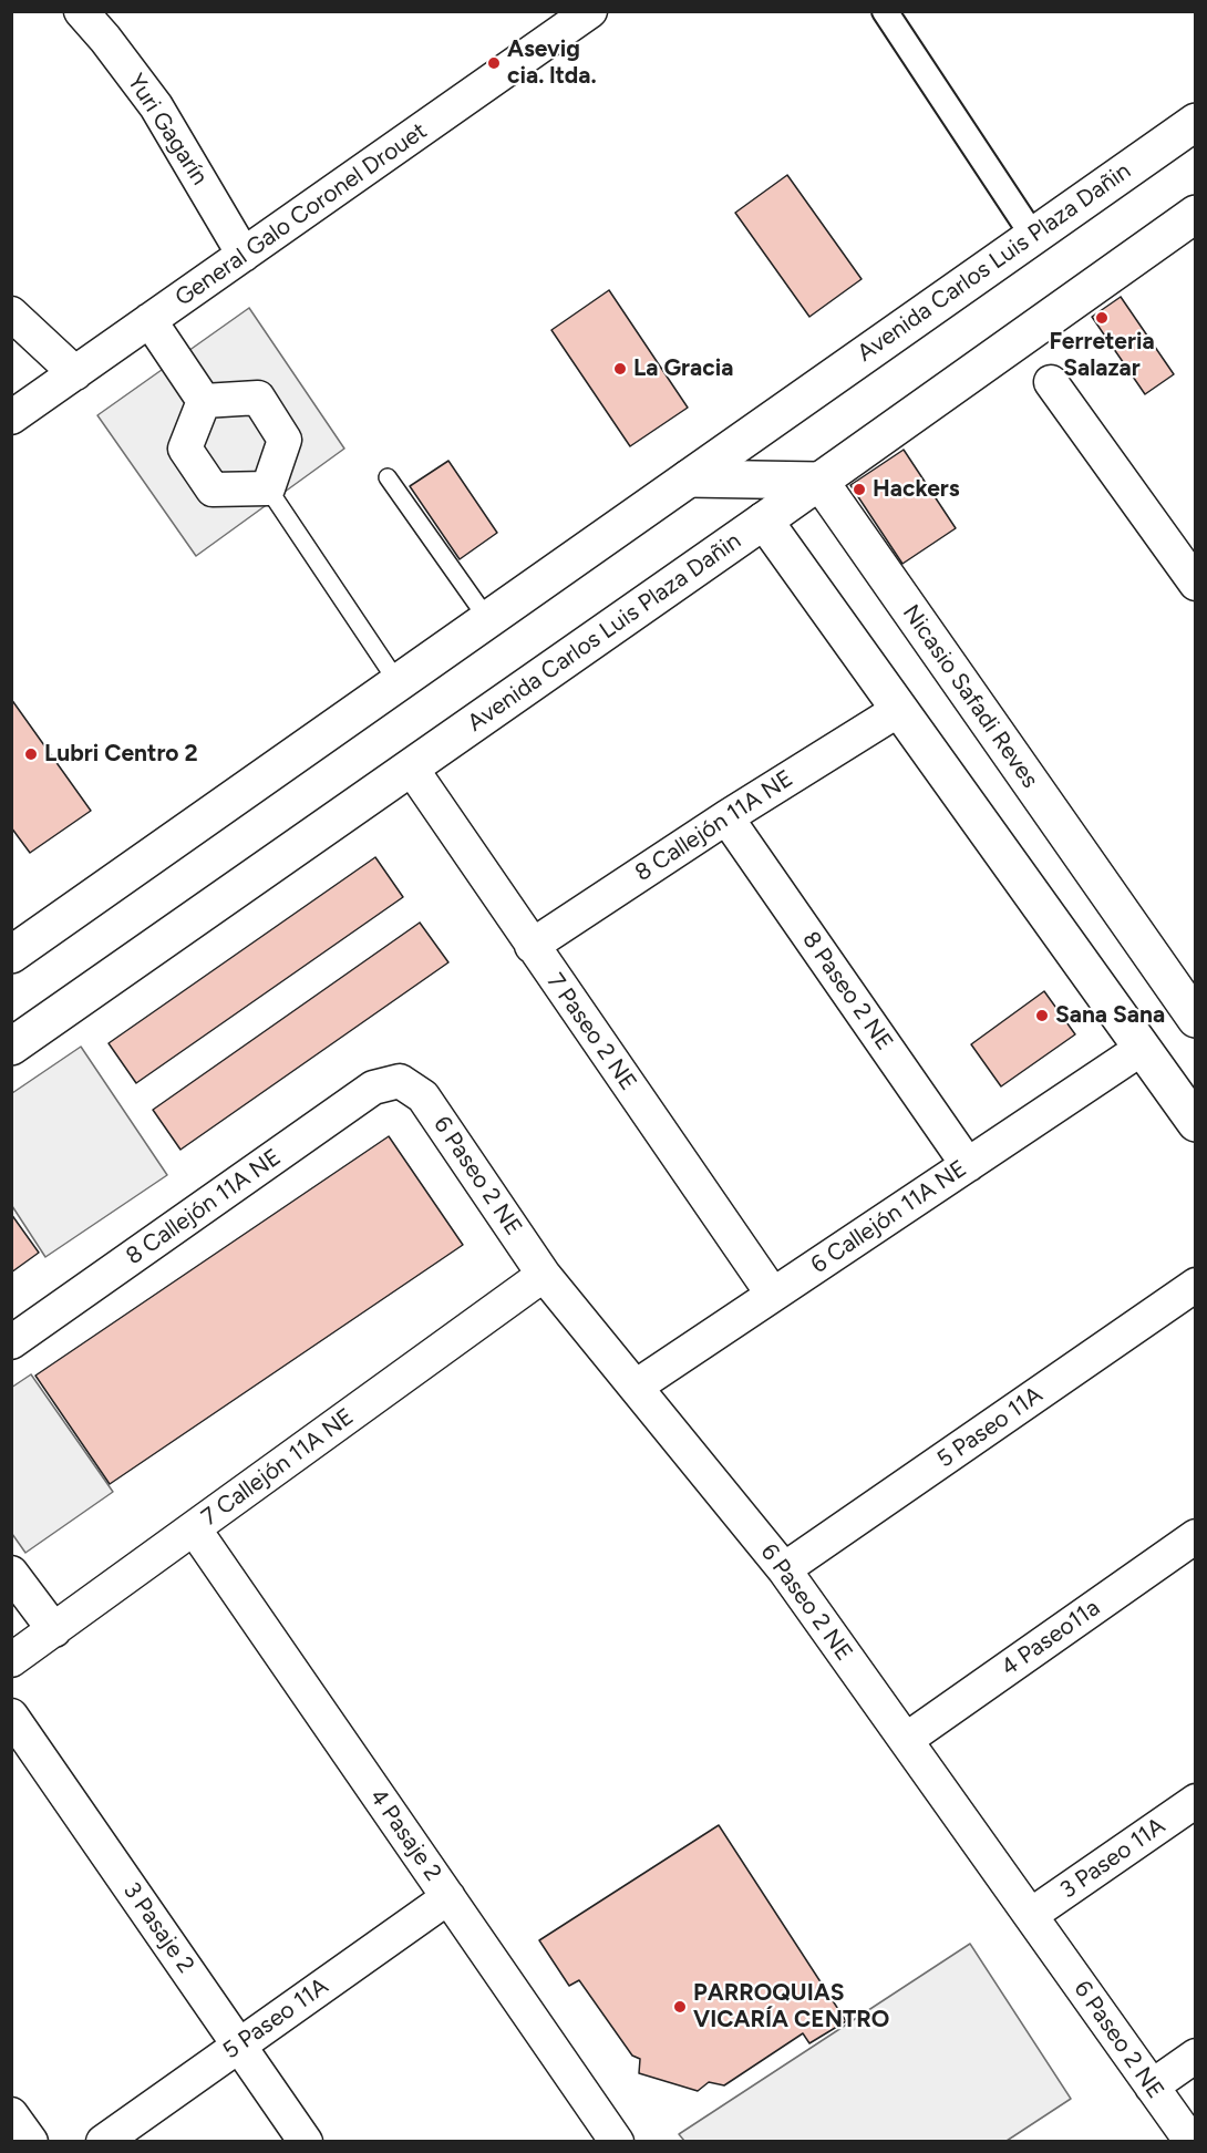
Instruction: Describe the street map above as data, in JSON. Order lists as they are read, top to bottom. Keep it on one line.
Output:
{"streets":{"main road":["Avenida Carlos Luis Plaza Dañin","Nicasio Safadi Reves"],"street":["Yuri Gagarín","General Galo Coronel Drouet","8 Callejón 11A NE","8 Paseo 2 NE","7 Paseo 2 NE","6 Paseo 2 NE","6 Callejón 11A NE","5 Paseo 11A","7 Callejón 11A NE","4 Paseo11a","4 Pasaje 2","3 Paseo 11A","3 Pasaje 2"]},"crossings":[["Yuri Gagarín","General Galo Coronel Drouet"],["Avenida Carlos Luis Plaza Dañin","Nicasio Safadi Reves"],["Avenida Carlos Luis Plaza Dañin","7 Paseo 2 NE"],["8 Callejón 11A NE","8 Paseo 2 NE"],["8 Callejón 11A NE","7 Paseo 2 NE"],["8 Callejón 11A NE","6 Paseo 2 NE"],["8 Paseo 2 NE","6 Callejón 11A NE"],["7 Paseo 2 NE","6 Callejón 11A NE"],["6 Paseo 2 NE","6 Callejón 11A NE"],["6 Paseo 2 NE","5 Paseo 11A"],["6 Paseo 2 NE","7 Callejón 11A NE"],["6 Paseo 2 NE","4 Paseo11a"],["6 Paseo 2 NE","3 Paseo 11A"],["5 Paseo 11A","4 Pasaje 2"],["5 Paseo 11A","3 Pasaje 2"],["7 Callejón 11A NE","4 Pasaje 2"]],"places":["Asevig cia. ltda.","Ferreteria Salazar","La Gracia","Hackers","Lubri Centro 2","Sana Sana","PARROQUIAS VICARÍA CENTRO"]}
